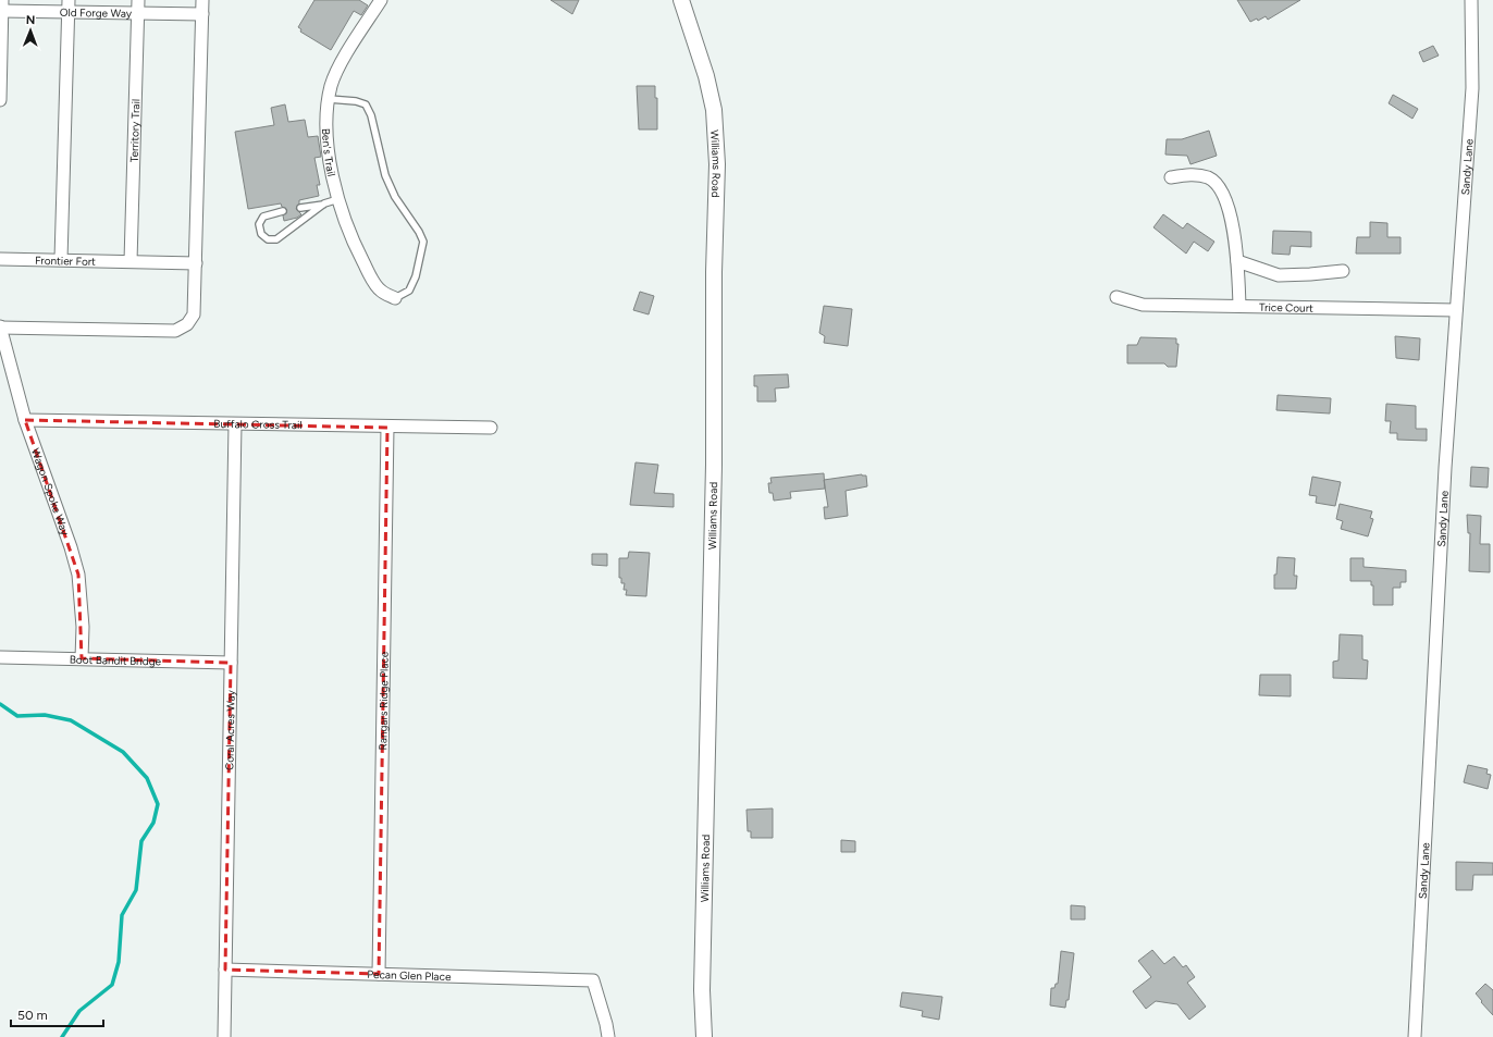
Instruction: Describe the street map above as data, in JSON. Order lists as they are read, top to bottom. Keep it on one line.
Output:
{"streets":{"street":["Old Forge Way","Territory Trail","Ben's Trail","Williams Road","Sandy Lane","Frontier Fort","Trice Court","Buffalo Cross Trail","Wagon Spoke Way","Boot Bandit Bridge","Rangars Ridge Place","Coral Acres Way","Pecan Glen Place"]},"crossings":[["Old Forge Way","Territory Trail"],["Territory Trail","Frontier Fort"],["Sandy Lane","Trice Court"],["Buffalo Cross Trail","Wagon Spoke Way"],["Buffalo Cross Trail","Rangars Ridge Place"],["Buffalo Cross Trail","Coral Acres Way"],["Wagon Spoke Way","Boot Bandit Bridge"],["Boot Bandit Bridge","Coral Acres Way"],["Rangars Ridge Place","Pecan Glen Place"],["Coral Acres Way","Pecan Glen Place"]],"scale_bar":"50 m","north":"top"}
